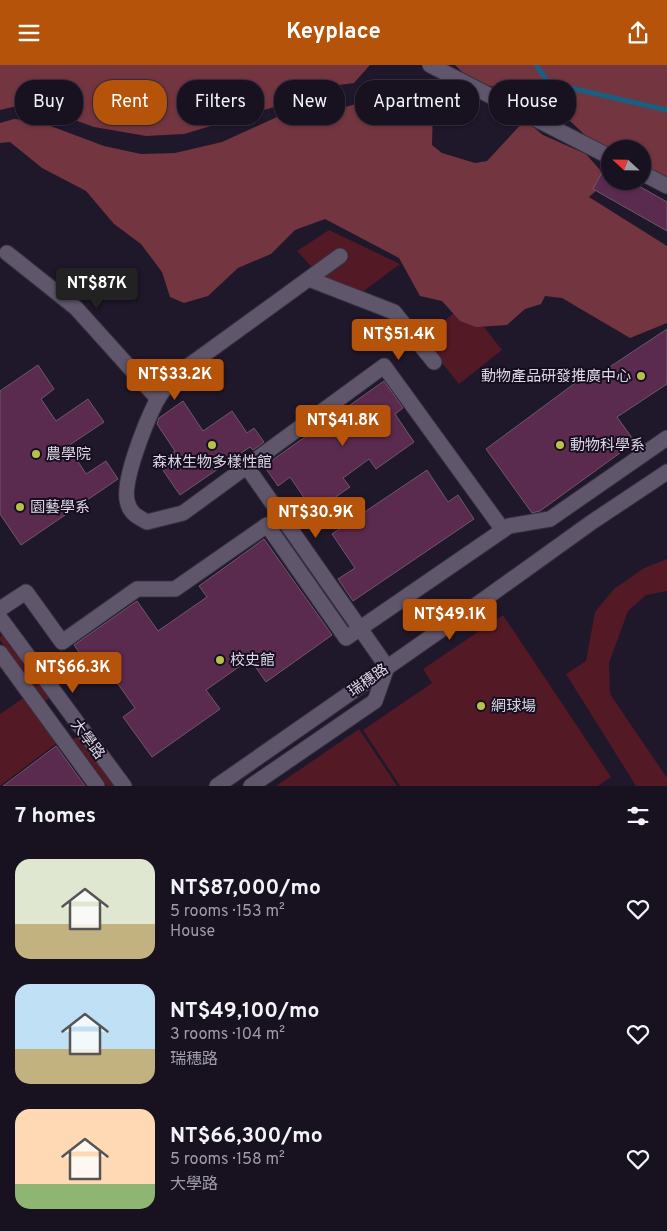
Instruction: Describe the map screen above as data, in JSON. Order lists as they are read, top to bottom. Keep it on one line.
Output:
{"streets":{"street":["瑞穗路","大學路"]},"places":["動物產品研發推廣中心","森林生物多樣性館","動物科學系","農學院","園藝學系","校史館","網球場"],"north":"left","page":{"header":"Keyplace","chip":["Buy","Rent","Filters","New","Apartment","House"],"price":["NT$87K","NT$51.4K","NT$33.2K","NT$41.8K","NT$30.9K","NT$49.1K","NT$66.3K"],"heading":"7 homes","list":[{"name":"NT$87,000/mo","note":"5 rooms · 153 m² · House"},{"name":"NT$49,100/mo","note":"3 rooms · 104 m² · 瑞穗路"},{"name":"NT$66,300/mo","note":"5 rooms · 158 m² · 大學路"}]}}
